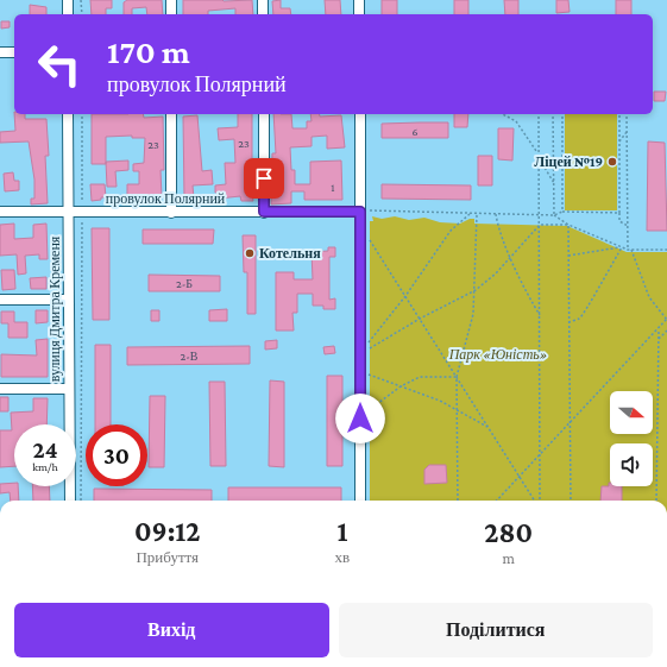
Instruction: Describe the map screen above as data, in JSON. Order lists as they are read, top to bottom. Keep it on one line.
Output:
{"streets":{"street":["провулок Полярний","вулиця Дмитра Кременя"]},"crossings":[["провулок Полярний","вулиця Дмитра Кременя"]],"parks":["Парк «Юність»"],"places":["Ліцей №19","Котельня"],"house_numbers":["6","23","23","1","2-Б","2-В"],"north":"right","page":{"turn":["170 m","провулок Полярний"],"speed":"24 km/h","limit":"30","eta":["09:12","Прибуття","1","хв","280","m"],"buttons":["Вихід","Поділитися"]}}
